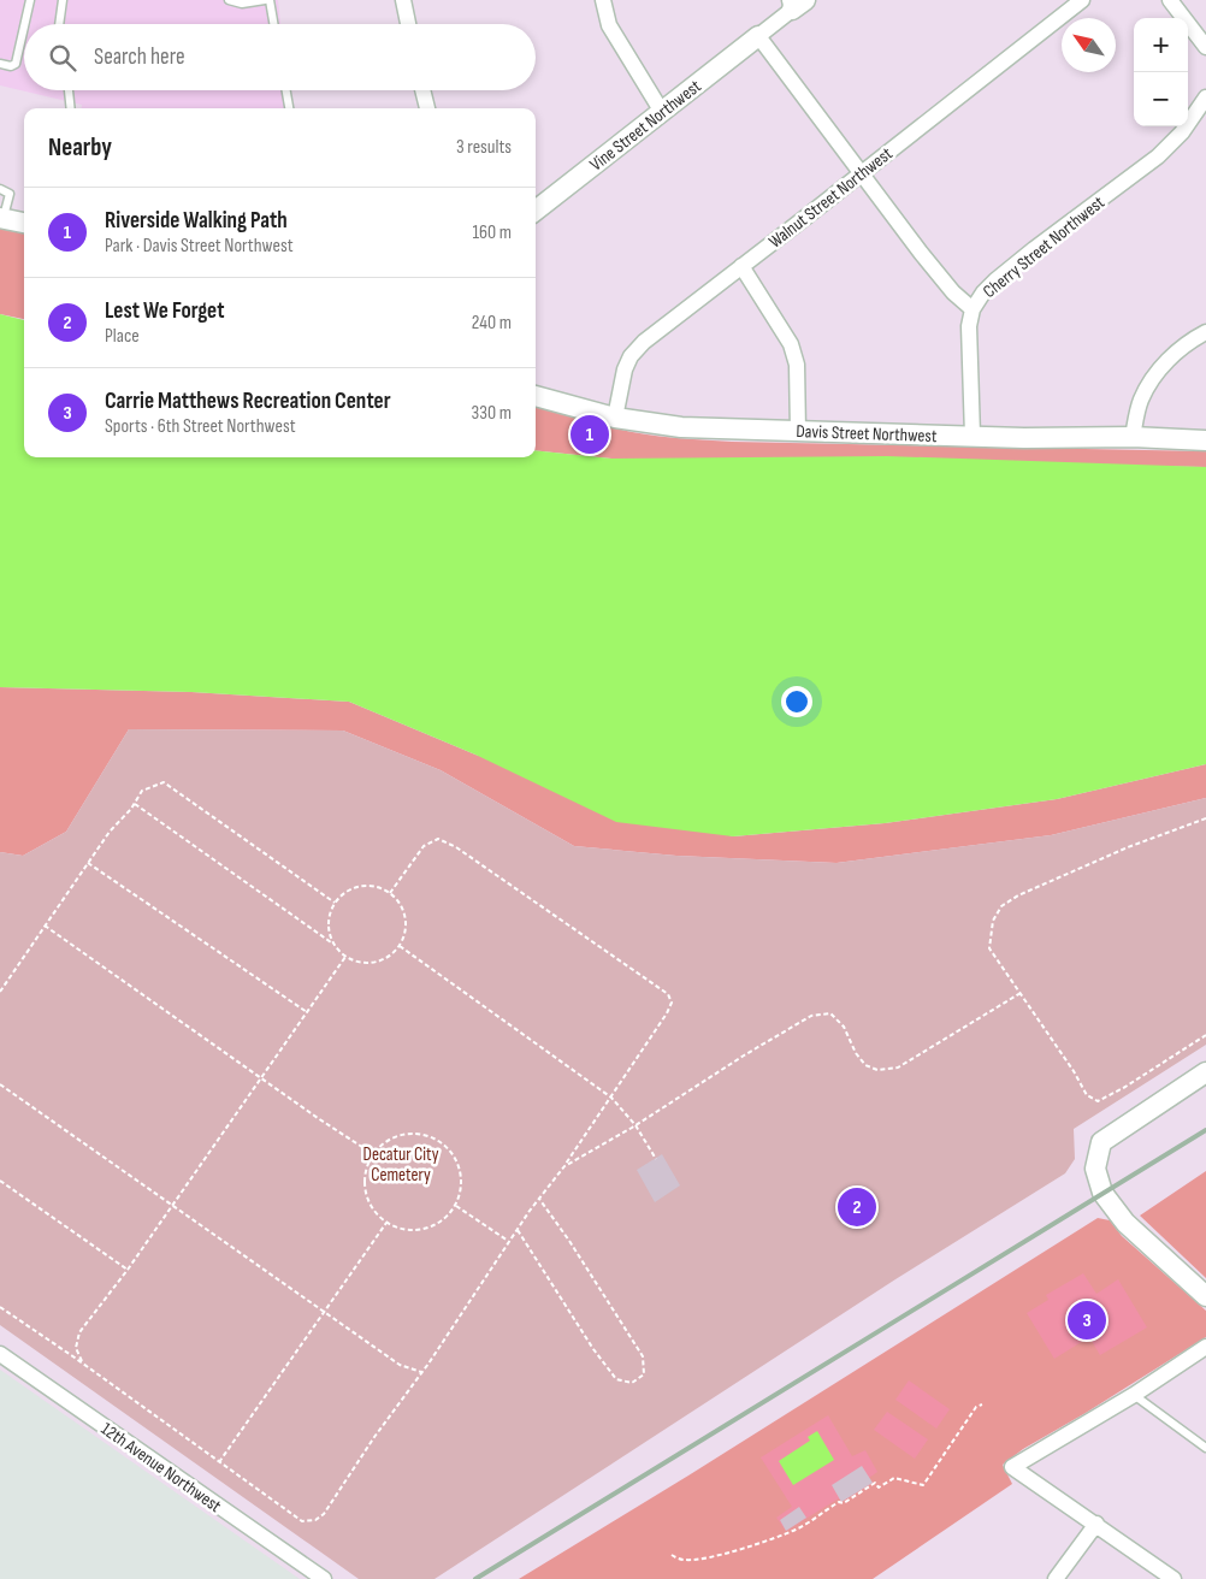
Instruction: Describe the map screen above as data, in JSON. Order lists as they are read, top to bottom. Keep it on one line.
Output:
{"streets":{"street":["Vine Street Northwest","Walnut Street Northwest","Cherry Street Northwest","Davis Street Northwest","12th Avenue Northwest"]},"crossings":[["Walnut Street Northwest","Davis Street Northwest"],["Cherry Street Northwest","Davis Street Northwest"]],"parks":["Decatur City Cemetery"],"north":"top left","page":{"map_buttons":["+","−"],"search":"Search here","heading":["Nearby","3 results"],"list":[{"mark":"1","name":"Riverside Walking Path","note":"Park · Davis Street Northwest","value":"160 m"},{"mark":"2","name":"Lest We Forget","note":"Place","value":"240 m"},{"mark":"3","name":"Carrie Matthews Recreation Center","note":"Sports · 6th Street Northwest","value":"330 m"}],"pins":["1","2","3"]}}
